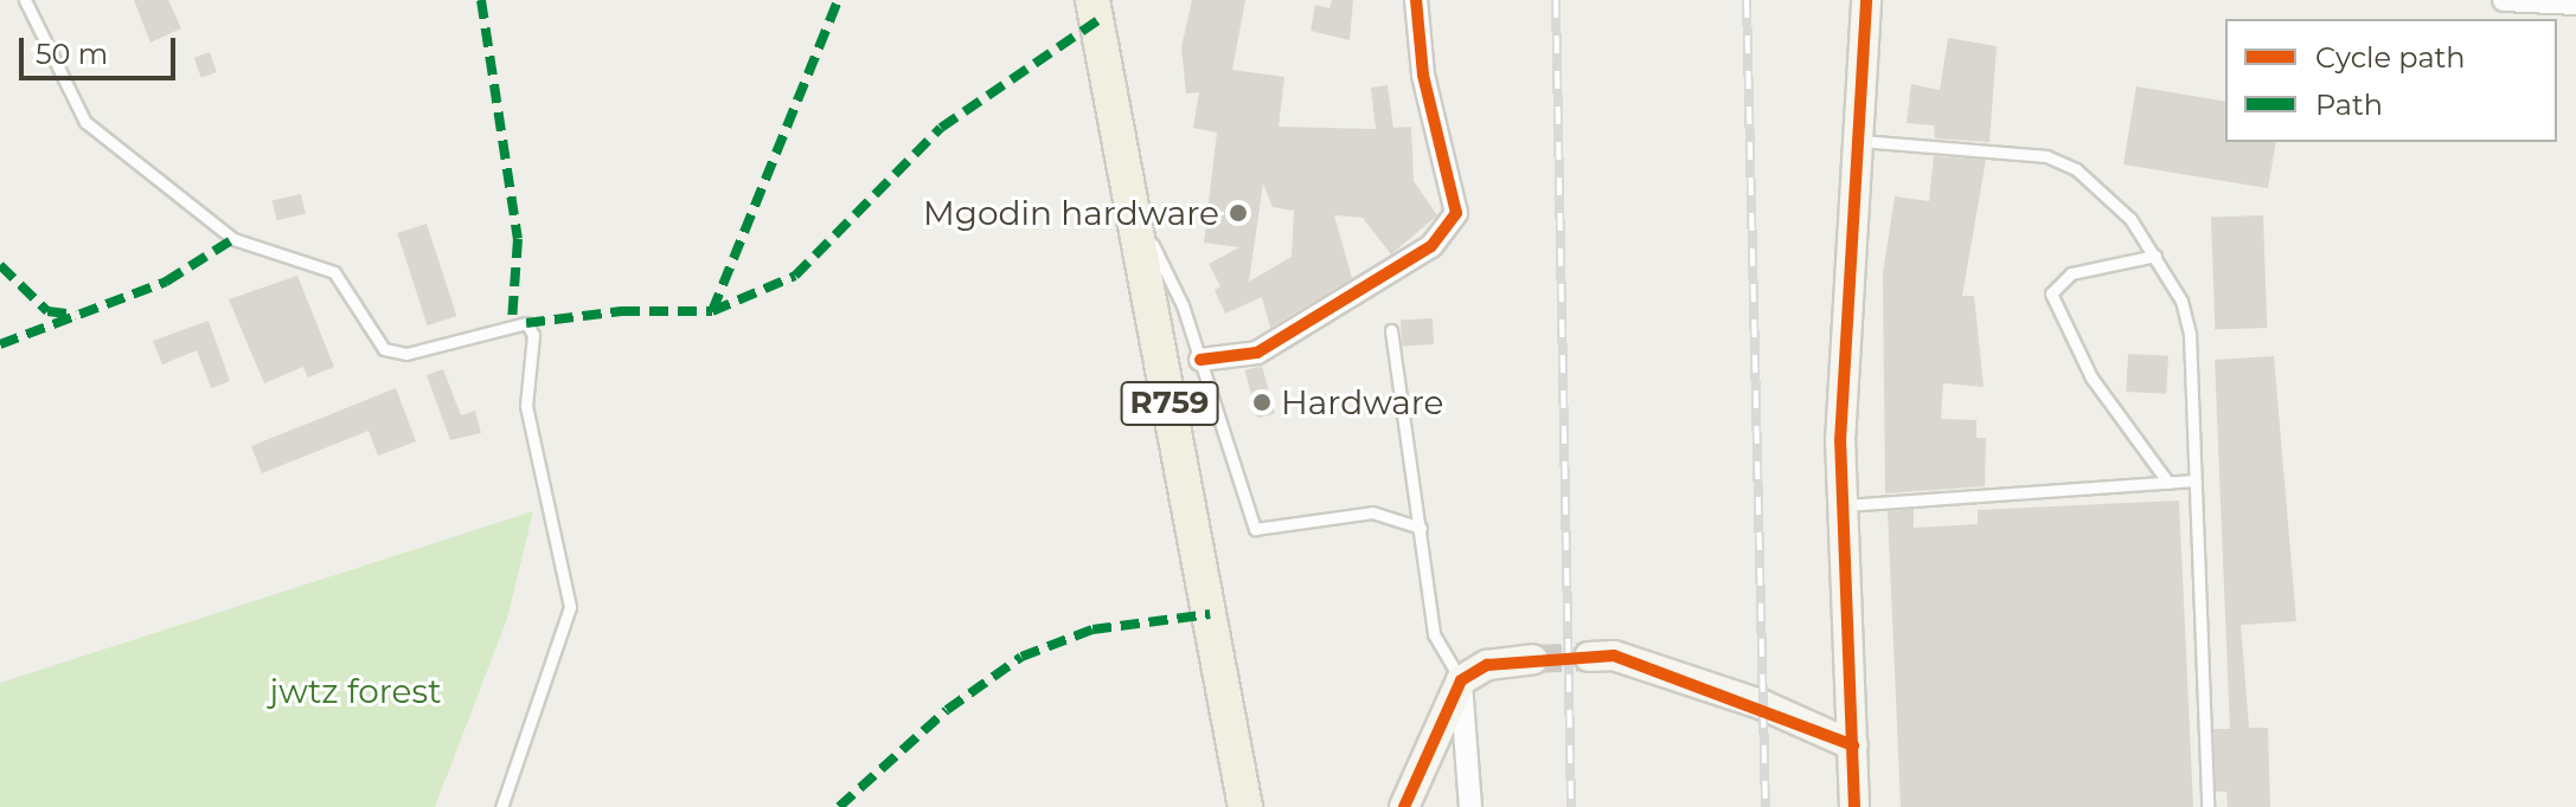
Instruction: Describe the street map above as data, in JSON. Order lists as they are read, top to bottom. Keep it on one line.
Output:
{"streets":{"main road":["R759"]},"parks":["jwtz forest"],"places":["Mgodin hardware","Hardware"],"legend":["Cycle path","Path"],"scale_bar":"50 m"}
